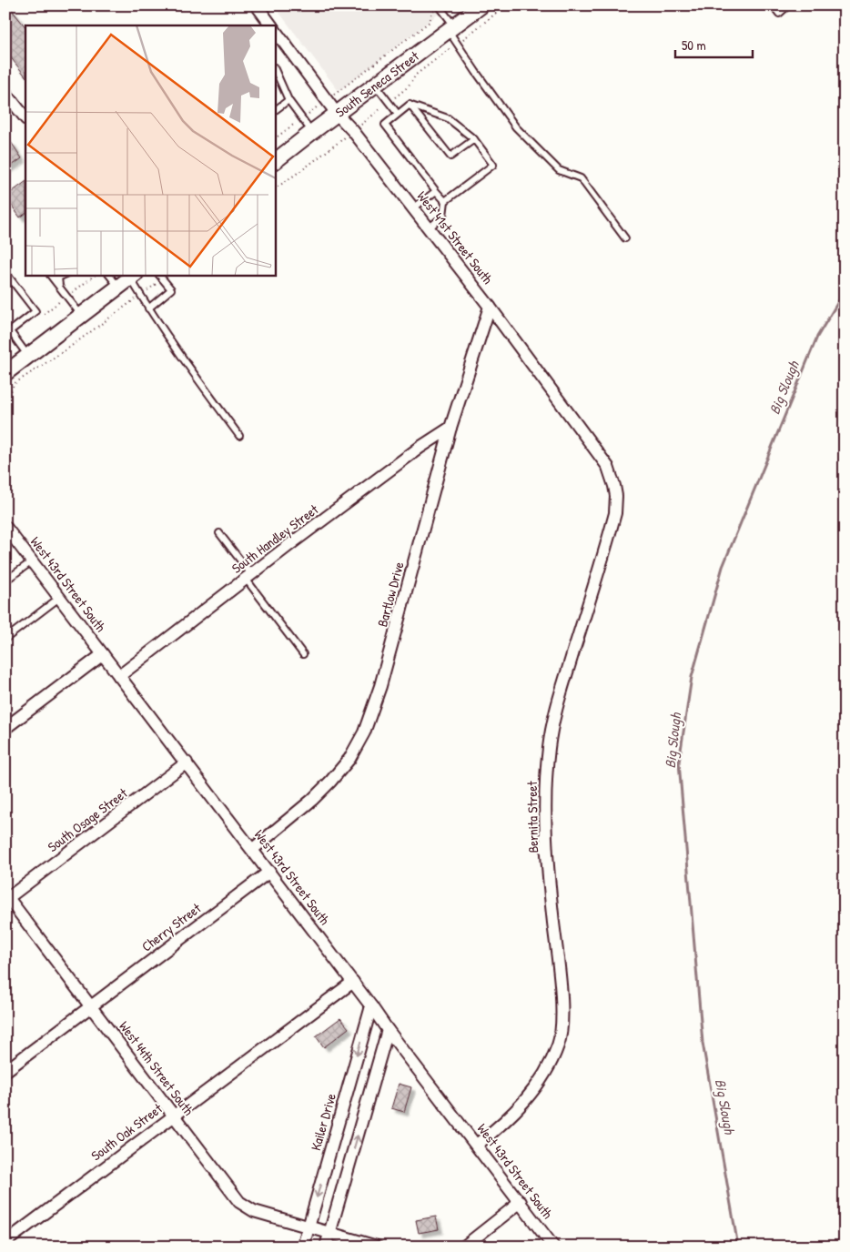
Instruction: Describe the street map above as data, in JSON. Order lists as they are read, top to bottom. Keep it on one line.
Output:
{"streets":{"street":["South Seneca Street","West 41st Street South","South Handley Street","West 43rd Street South","Bartlow Drive","Bernita Street","South Osage Street","Cherry Street","West 44th Street South","Kailer Drive","South Oak Street"]},"crossings":[["South Seneca Street","West 41st Street South"],["West 41st Street South","Bartlow Drive"],["West 41st Street South","Bernita Street"],["South Handley Street","West 43rd Street South"],["South Handley Street","Bartlow Drive"],["West 43rd Street South","Bartlow Drive"],["West 43rd Street South","Bernita Street"],["West 43rd Street South","South Osage Street"],["West 43rd Street South","Cherry Street"],["West 43rd Street South","Kailer Drive"],["West 43rd Street South","South Oak Street"],["South Osage Street","West 44th Street South"],["Cherry Street","West 44th Street South"],["West 44th Street South","Kailer Drive"],["West 44th Street South","South Oak Street"]],"water":["Big Slough"],"scale_bar":"50 m"}
